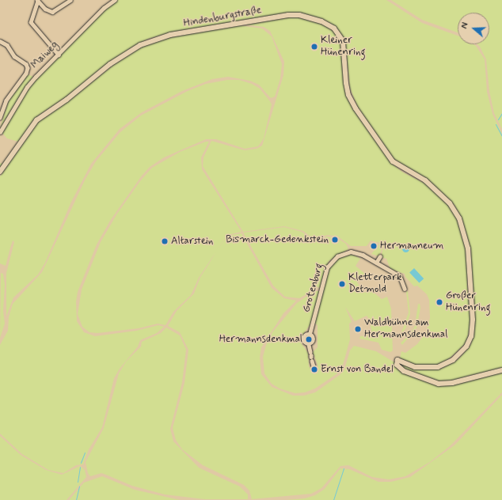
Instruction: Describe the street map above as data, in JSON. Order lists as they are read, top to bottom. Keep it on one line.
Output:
{"streets":{"main road":["Hindenburgstraße"],"street":["Maiweg","Grotenburg"]},"places":["Kleiner Hünenring","Bismarck-Gedenkstein","Altarstein","Hermanneum","Kletterpark Detmold","Großer Hünenring","Waldbühne am Hermannsdenkmal","Hermannsdenkmal","Ernst von Bandel"],"north":"left"}
